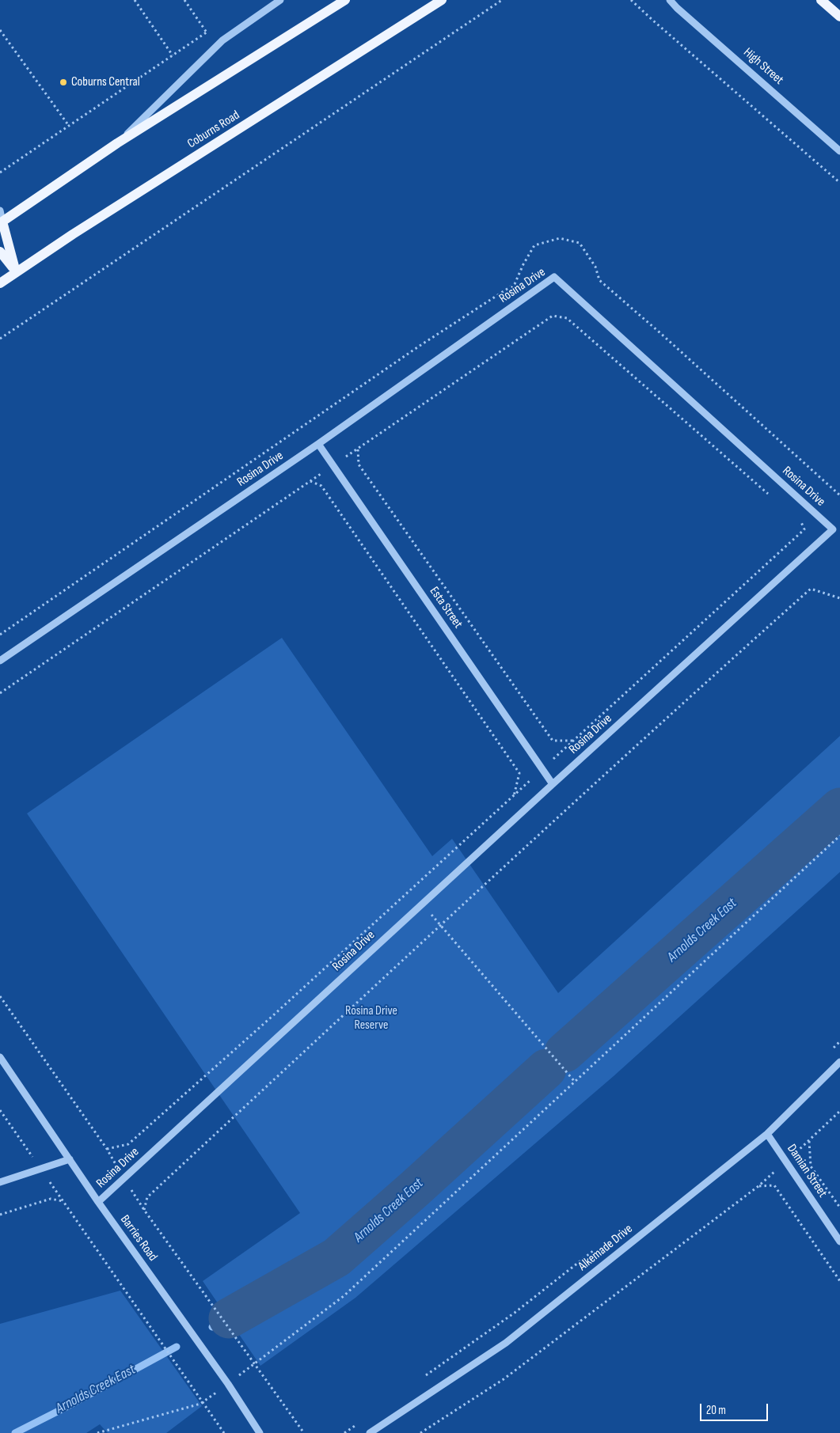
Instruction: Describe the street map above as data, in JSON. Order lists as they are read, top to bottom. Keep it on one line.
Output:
{"streets":{"main road":["Coburns Road"],"street":["High Street","Rosina Drive","Esta Street","Damian Street","Barries Road","Alkemade Drive"]},"crossings":[["Rosina Drive","Esta Street"],["Rosina Drive","Barries Road"],["Damian Street","Alkemade Drive"]],"water":["Arnolds Creek East"],"parks":["Rosina Drive Reserve"],"places":["Coburns Central"],"scale_bar":"20 m"}
